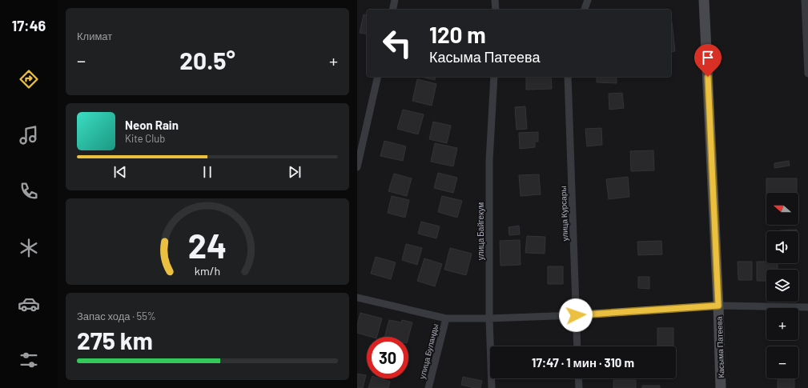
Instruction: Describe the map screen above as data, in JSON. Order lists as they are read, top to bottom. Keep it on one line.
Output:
{"streets":{"main road":["Касыма Патеева"],"street":["улица Курсары","улица Байгекум","улица Буланды"]},"north":"left","page":{"tabs":"17:46","tile":["Климат",["Запас хода · 55%","275 km"]],"turn":["120 m","Касыма Патеева"],"heat":["−","20.5°","+"],"song":["Neon Rain","Kite Club"],"map_buttons":["+","−"],"limit":"30","trip":"17:47 · 1 мин · 310 m","gauge":["24","km/h"]}}
